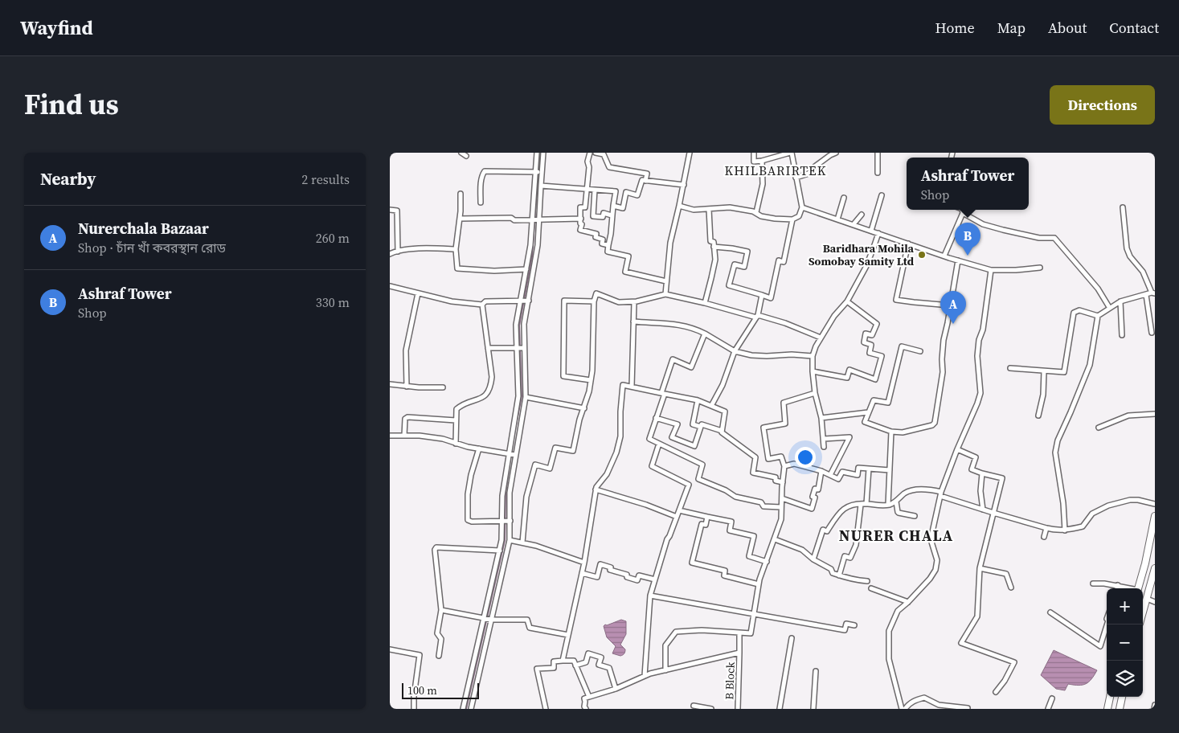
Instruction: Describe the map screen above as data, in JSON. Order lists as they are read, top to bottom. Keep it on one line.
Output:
{"streets":{"street":["B Block"]},"districts":["KHILBARIRTEK","NURER CHALA"],"places":["Baridhara Mohila Somobay Samity Ltd"],"scale_bar":"100 m","page":{"header":"Wayfind","nav":["Home","Map","About","Contact"],"title":"Find us","buttons":"Directions","heading":["Nearby","2 results"],"popup":["Ashraf Tower","Shop"],"list":[{"mark":"A","name":"Nurerchala Bazaar","note":"Shop · চাঁন খাঁ কবরস্থান রোড","value":"260 m"},{"mark":"B","name":"Ashraf Tower","note":"Shop","value":"330 m"}],"pins":["B","A"],"map_buttons":["+","−"],"scale":"100 m"}}
